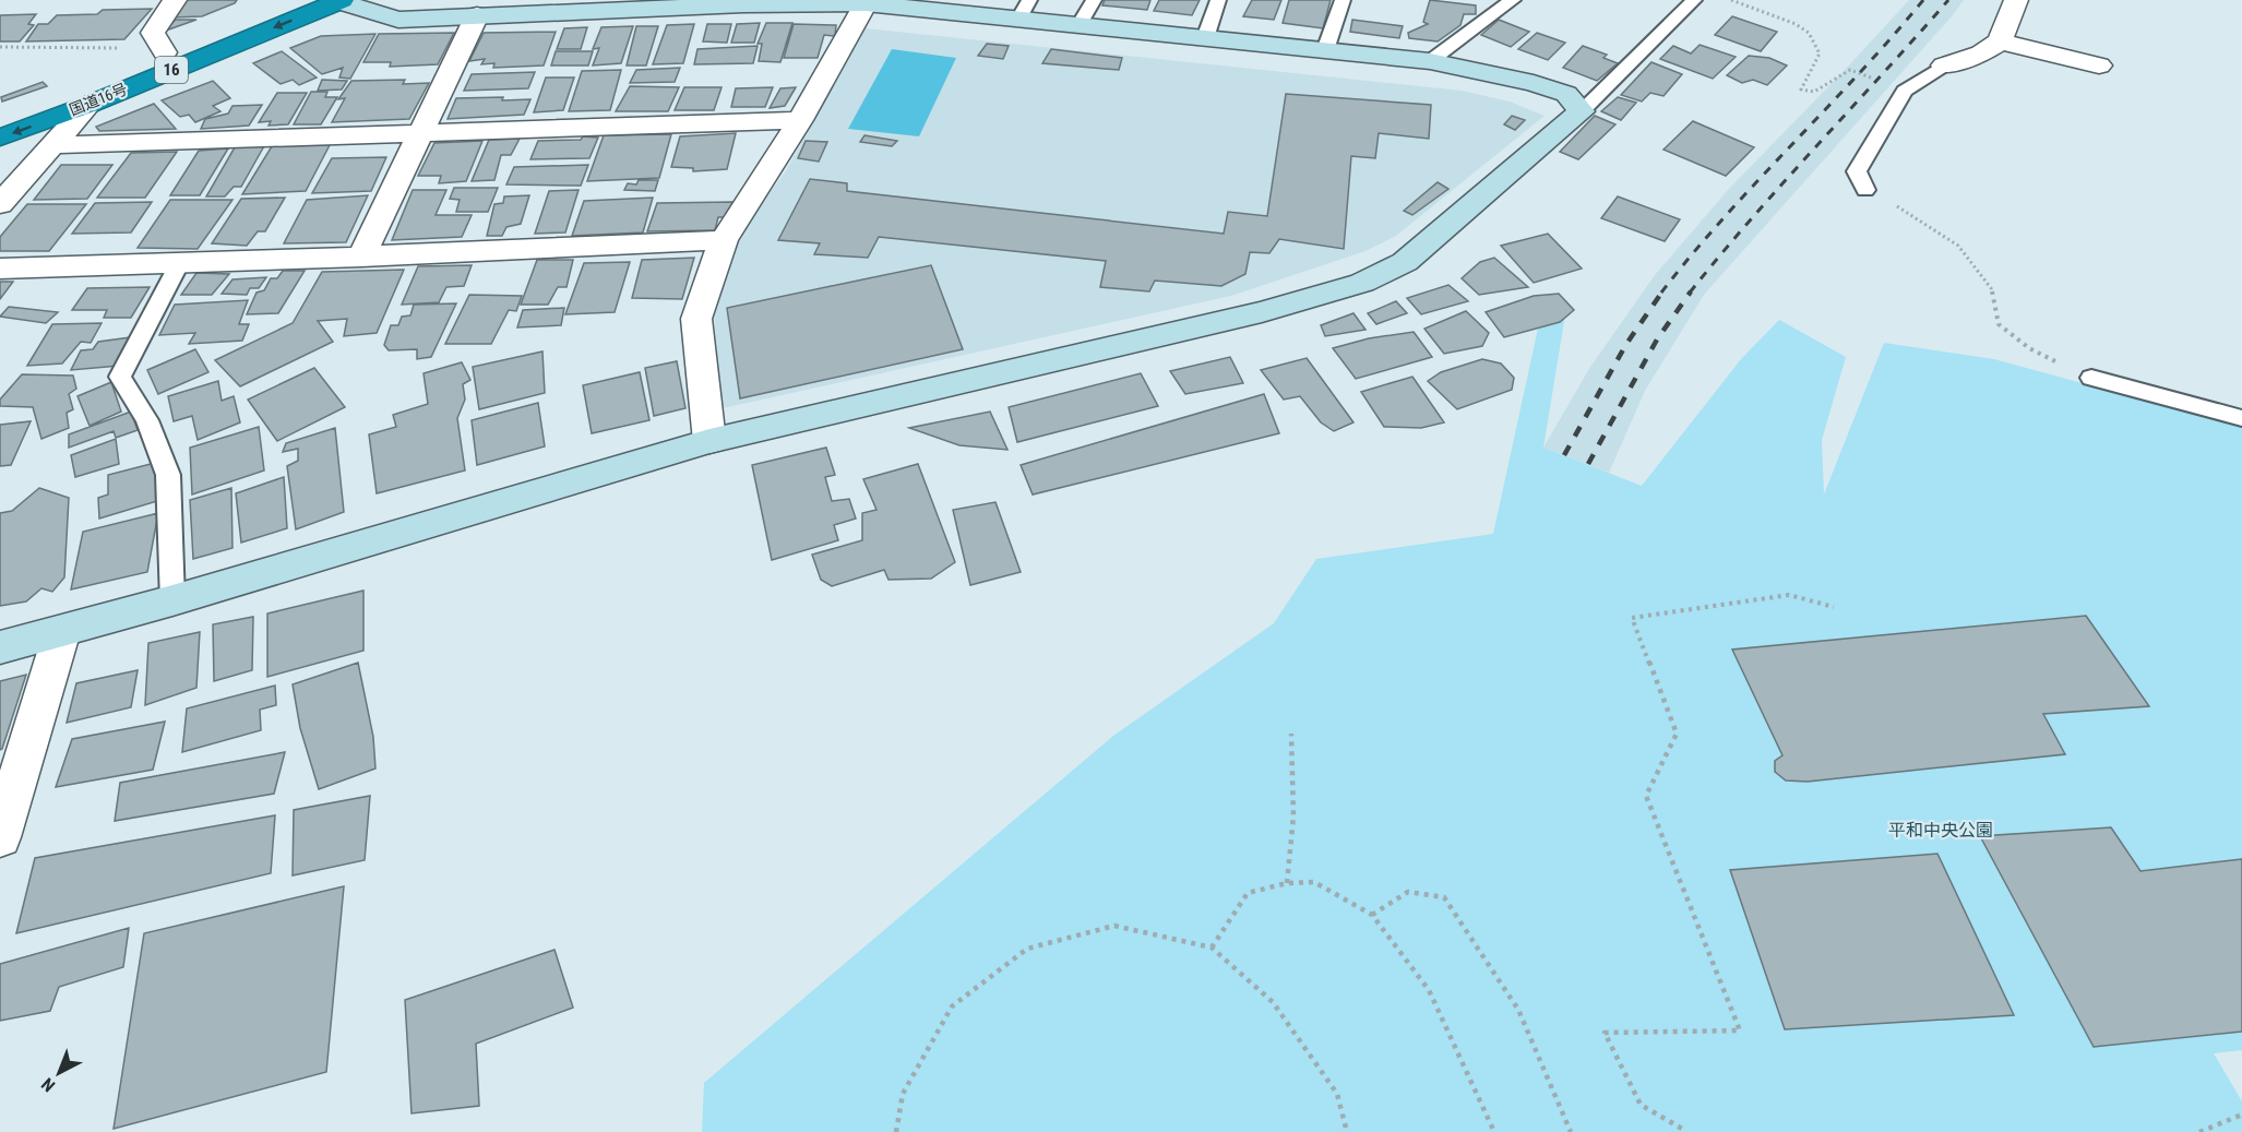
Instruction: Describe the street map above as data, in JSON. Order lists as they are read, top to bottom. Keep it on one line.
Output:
{"streets":{"highway":["16","国道16号"]},"parks":["平和中央公園"],"north":"bottom left"}
